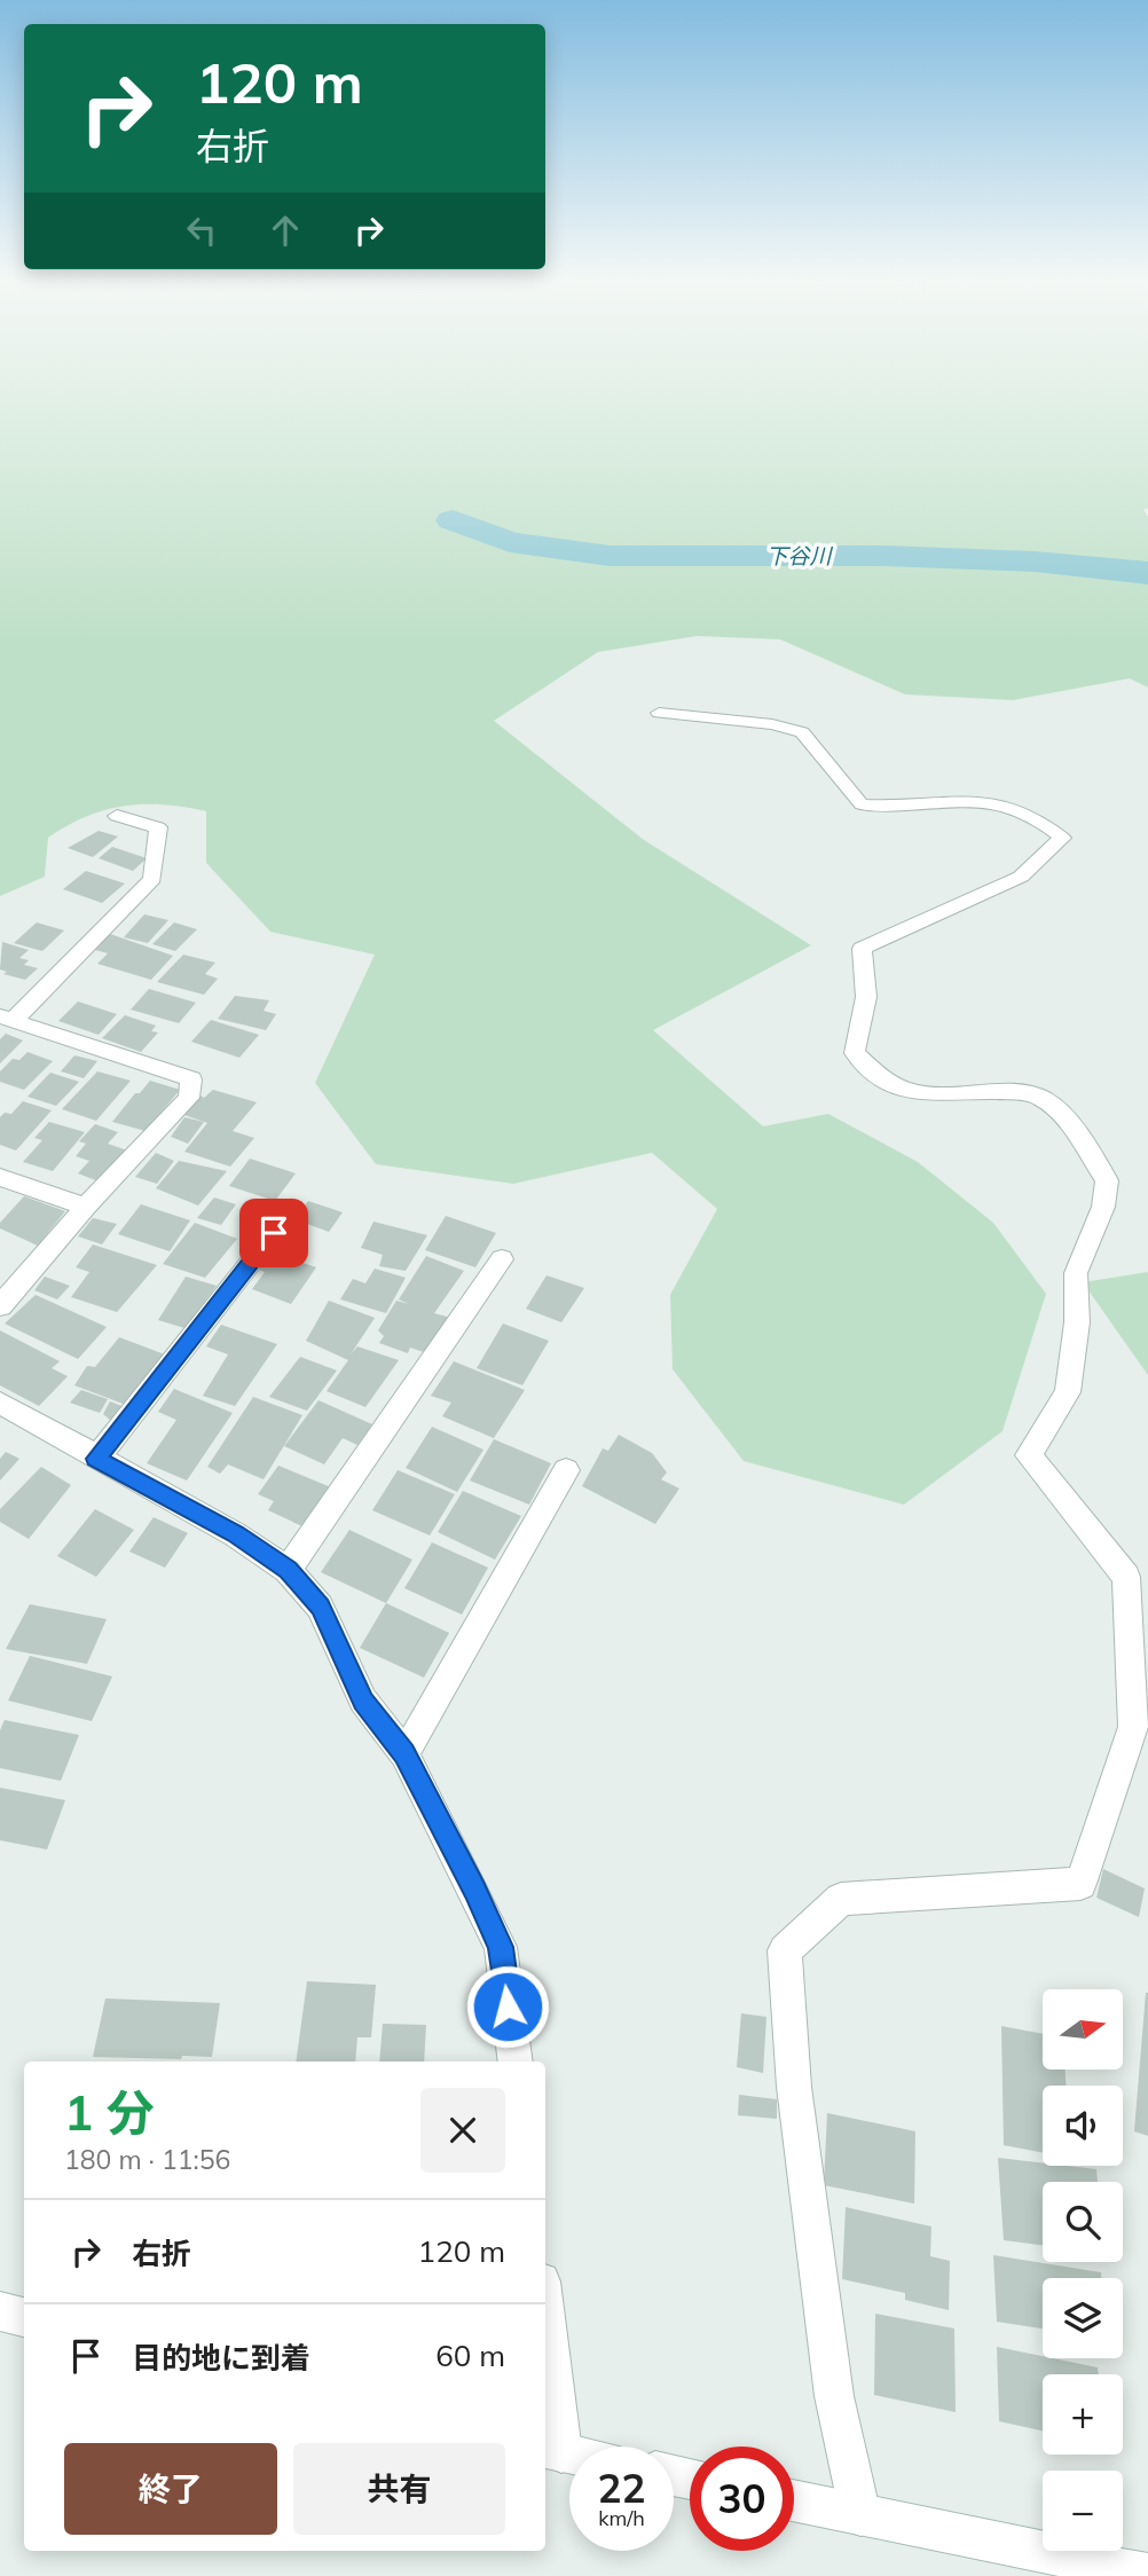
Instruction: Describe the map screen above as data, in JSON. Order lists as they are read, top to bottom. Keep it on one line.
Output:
{"water":["下谷川"],"north":"right","page":{"turn":["120 m","右折"],"map_buttons":["+","−"],"heading":["1 分","180 m · 11:56"],"list":[{"name":"右折","value":"120 m"},{"name":"目的地に到着","value":"60 m"}],"buttons":["終了","共有"],"speed":"22 km/h","limit":"30"}}
